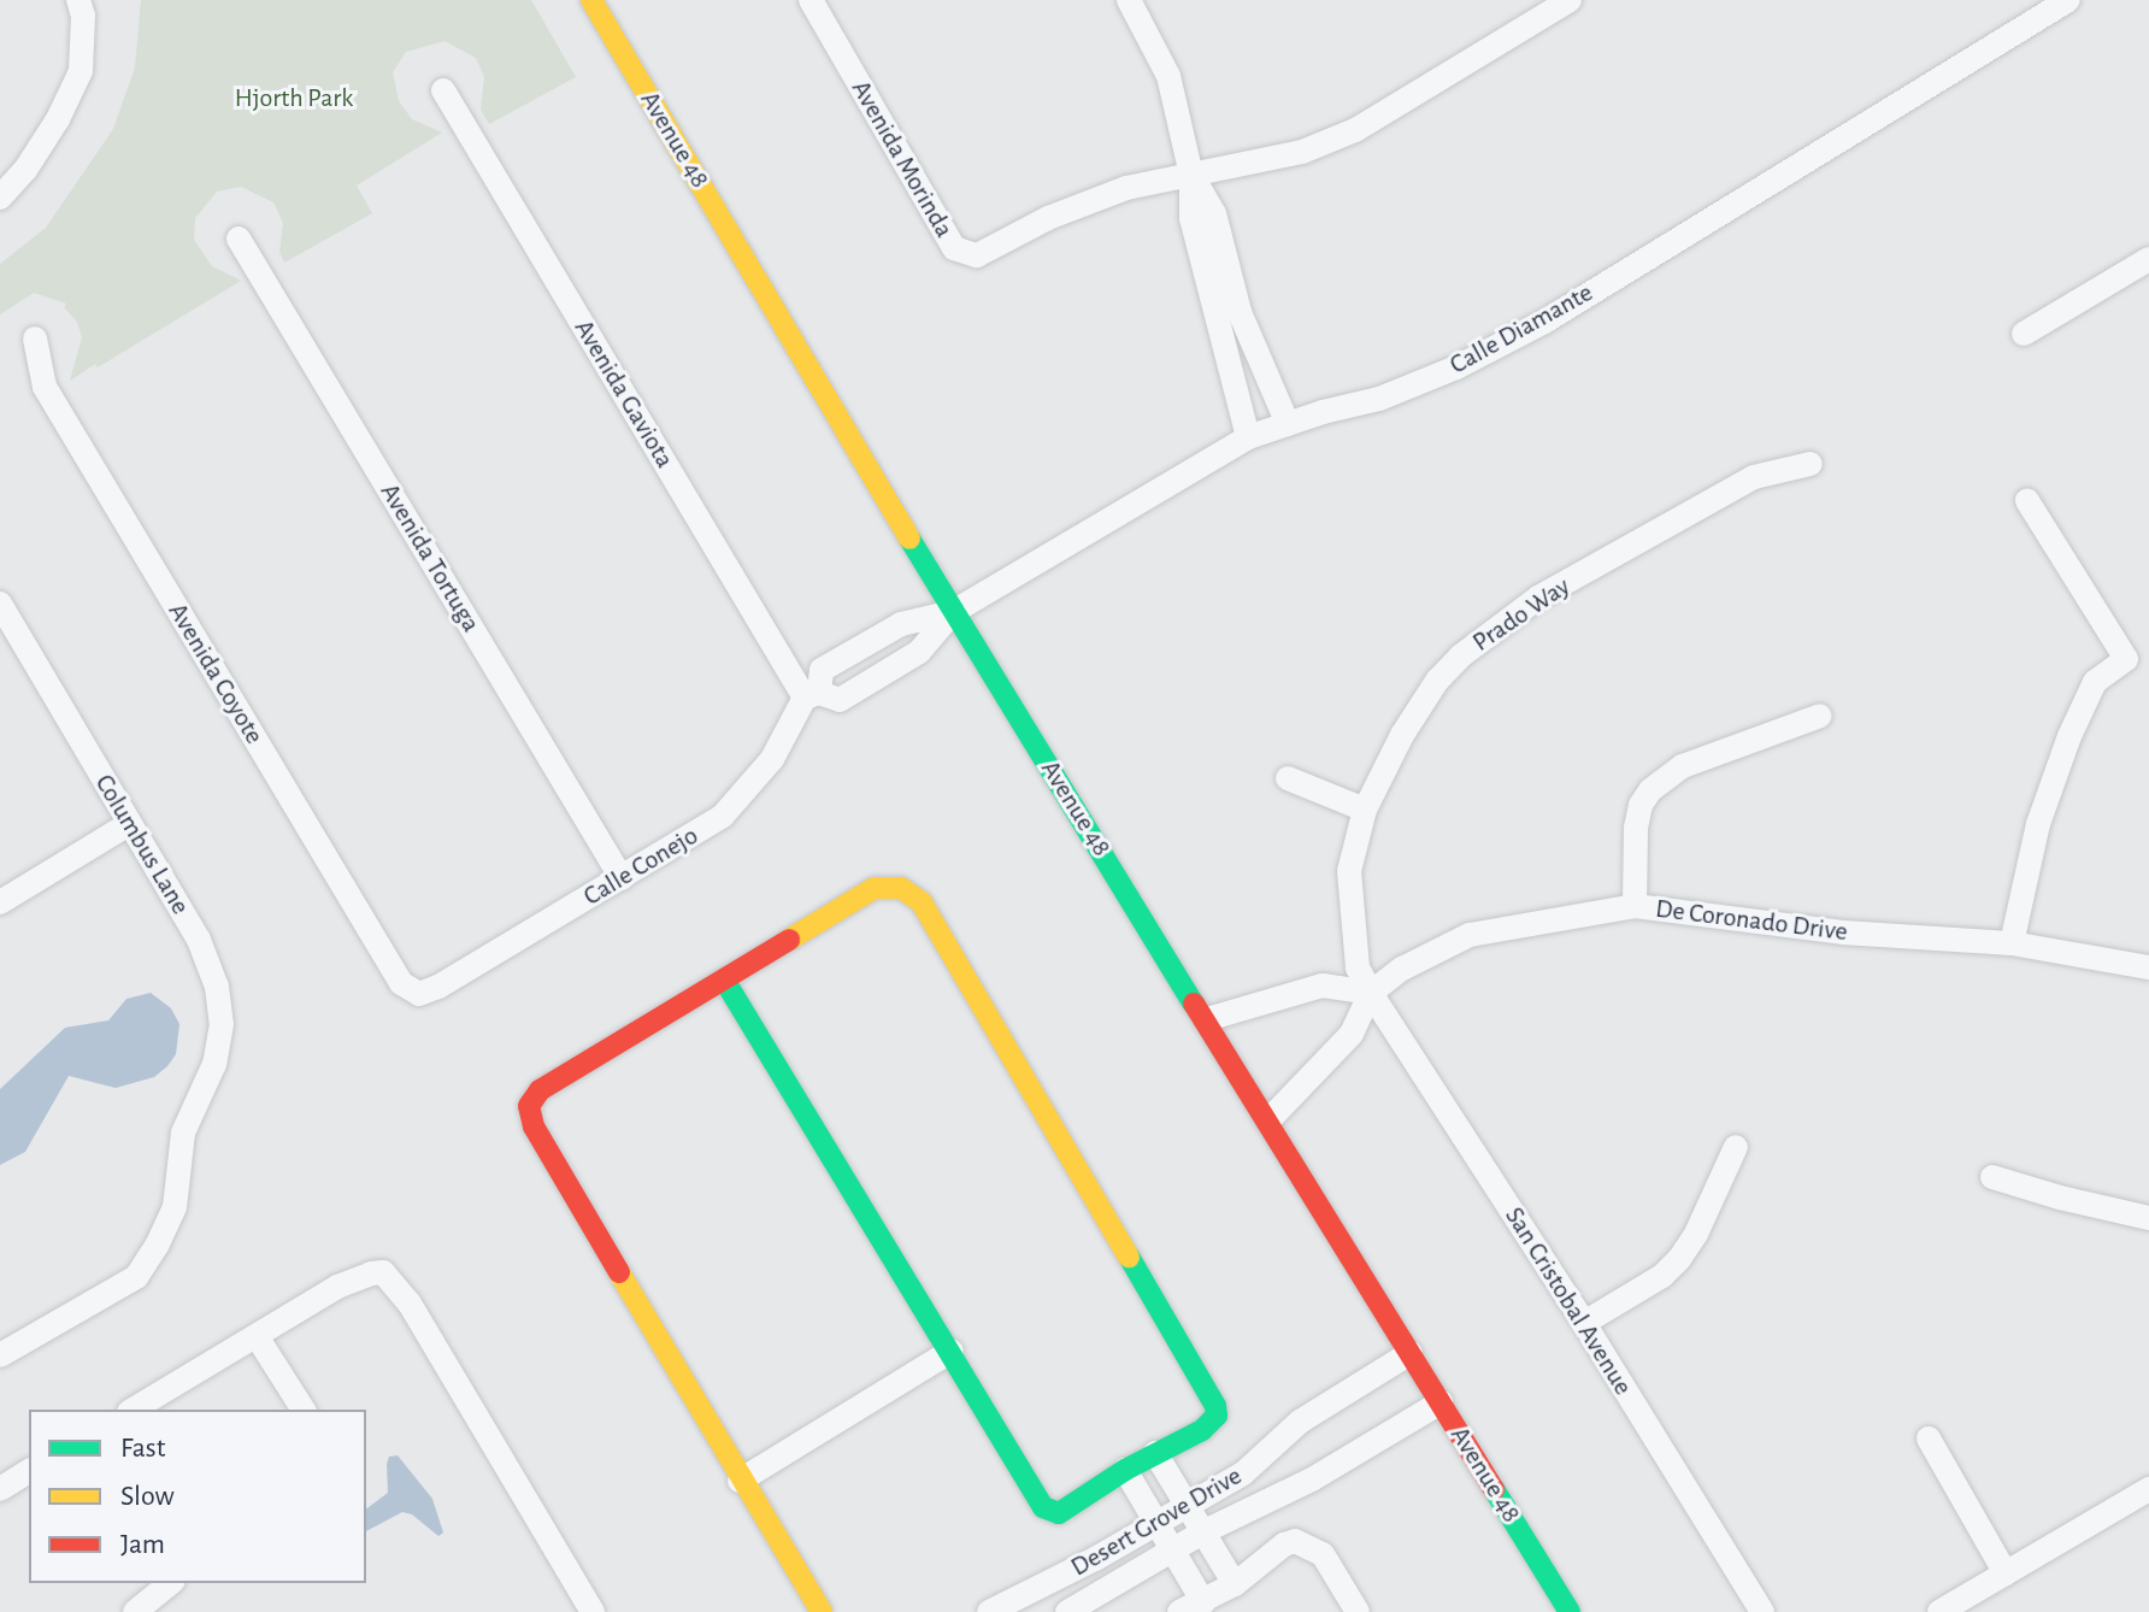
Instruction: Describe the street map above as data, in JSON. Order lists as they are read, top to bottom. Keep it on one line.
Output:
{"streets":{"street":["Avenue 48","Avenida Morinda","Calle Diamante","Avenida Gaviota","Avenida Tortuga","Prado Way","Avenida Coyote","Columbus Lane","Calle Conejo","De Coronado Drive","San Cristobal Avenue","Desert Grove Drive"]},"crossings":[["Avenue 48","Calle Diamante"],["Avenue 48","Calle Conejo"],["Avenue 48","De Coronado Drive"],["Avenue 48","Desert Grove Drive"],["Calle Diamante","Calle Conejo"],["Avenida Gaviota","Calle Conejo"],["Avenida Tortuga","Calle Conejo"],["Prado Way","De Coronado Drive"],["Prado Way","San Cristobal Avenue"],["Avenida Coyote","Calle Conejo"],["De Coronado Drive","San Cristobal Avenue"]],"parks":["Hjorth Park"],"legend":["Fast","Slow","Jam"]}
